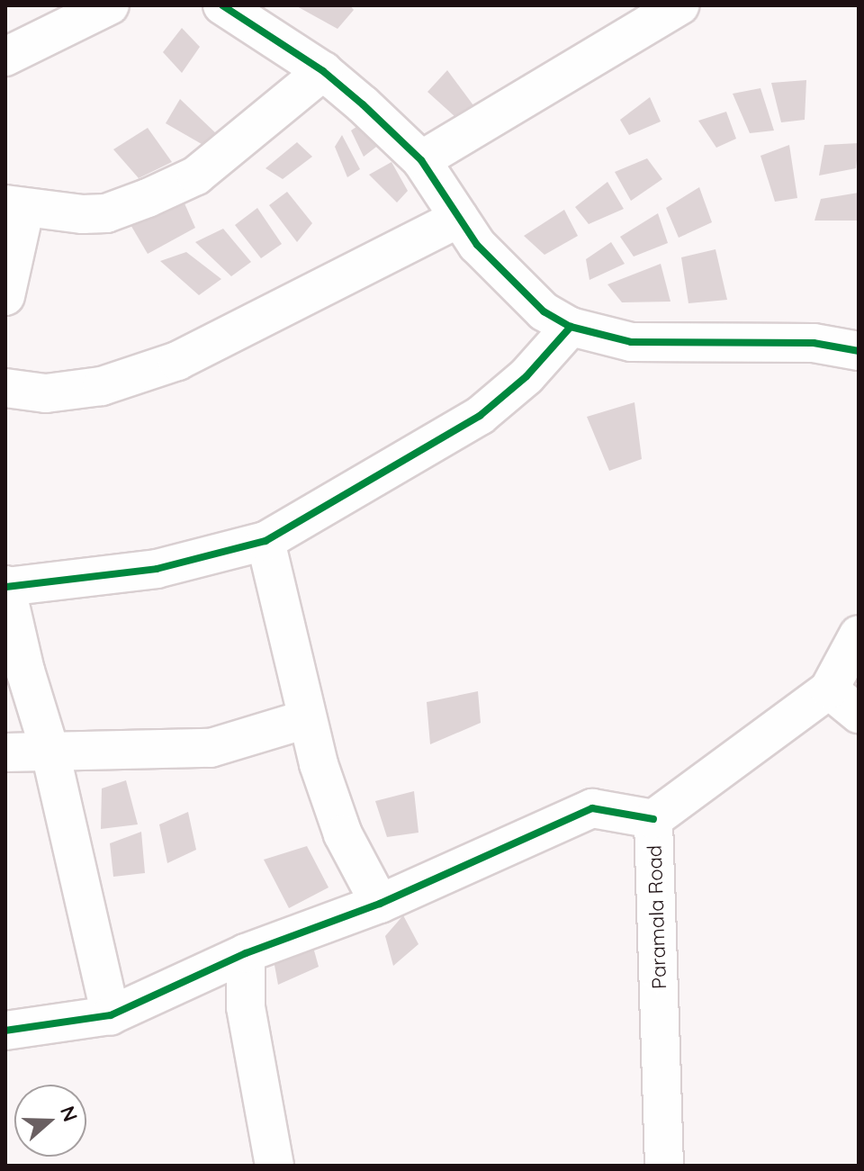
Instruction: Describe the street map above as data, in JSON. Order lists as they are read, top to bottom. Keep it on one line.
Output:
{"streets":{"street":["Paramala Road"]},"north":"right"}
